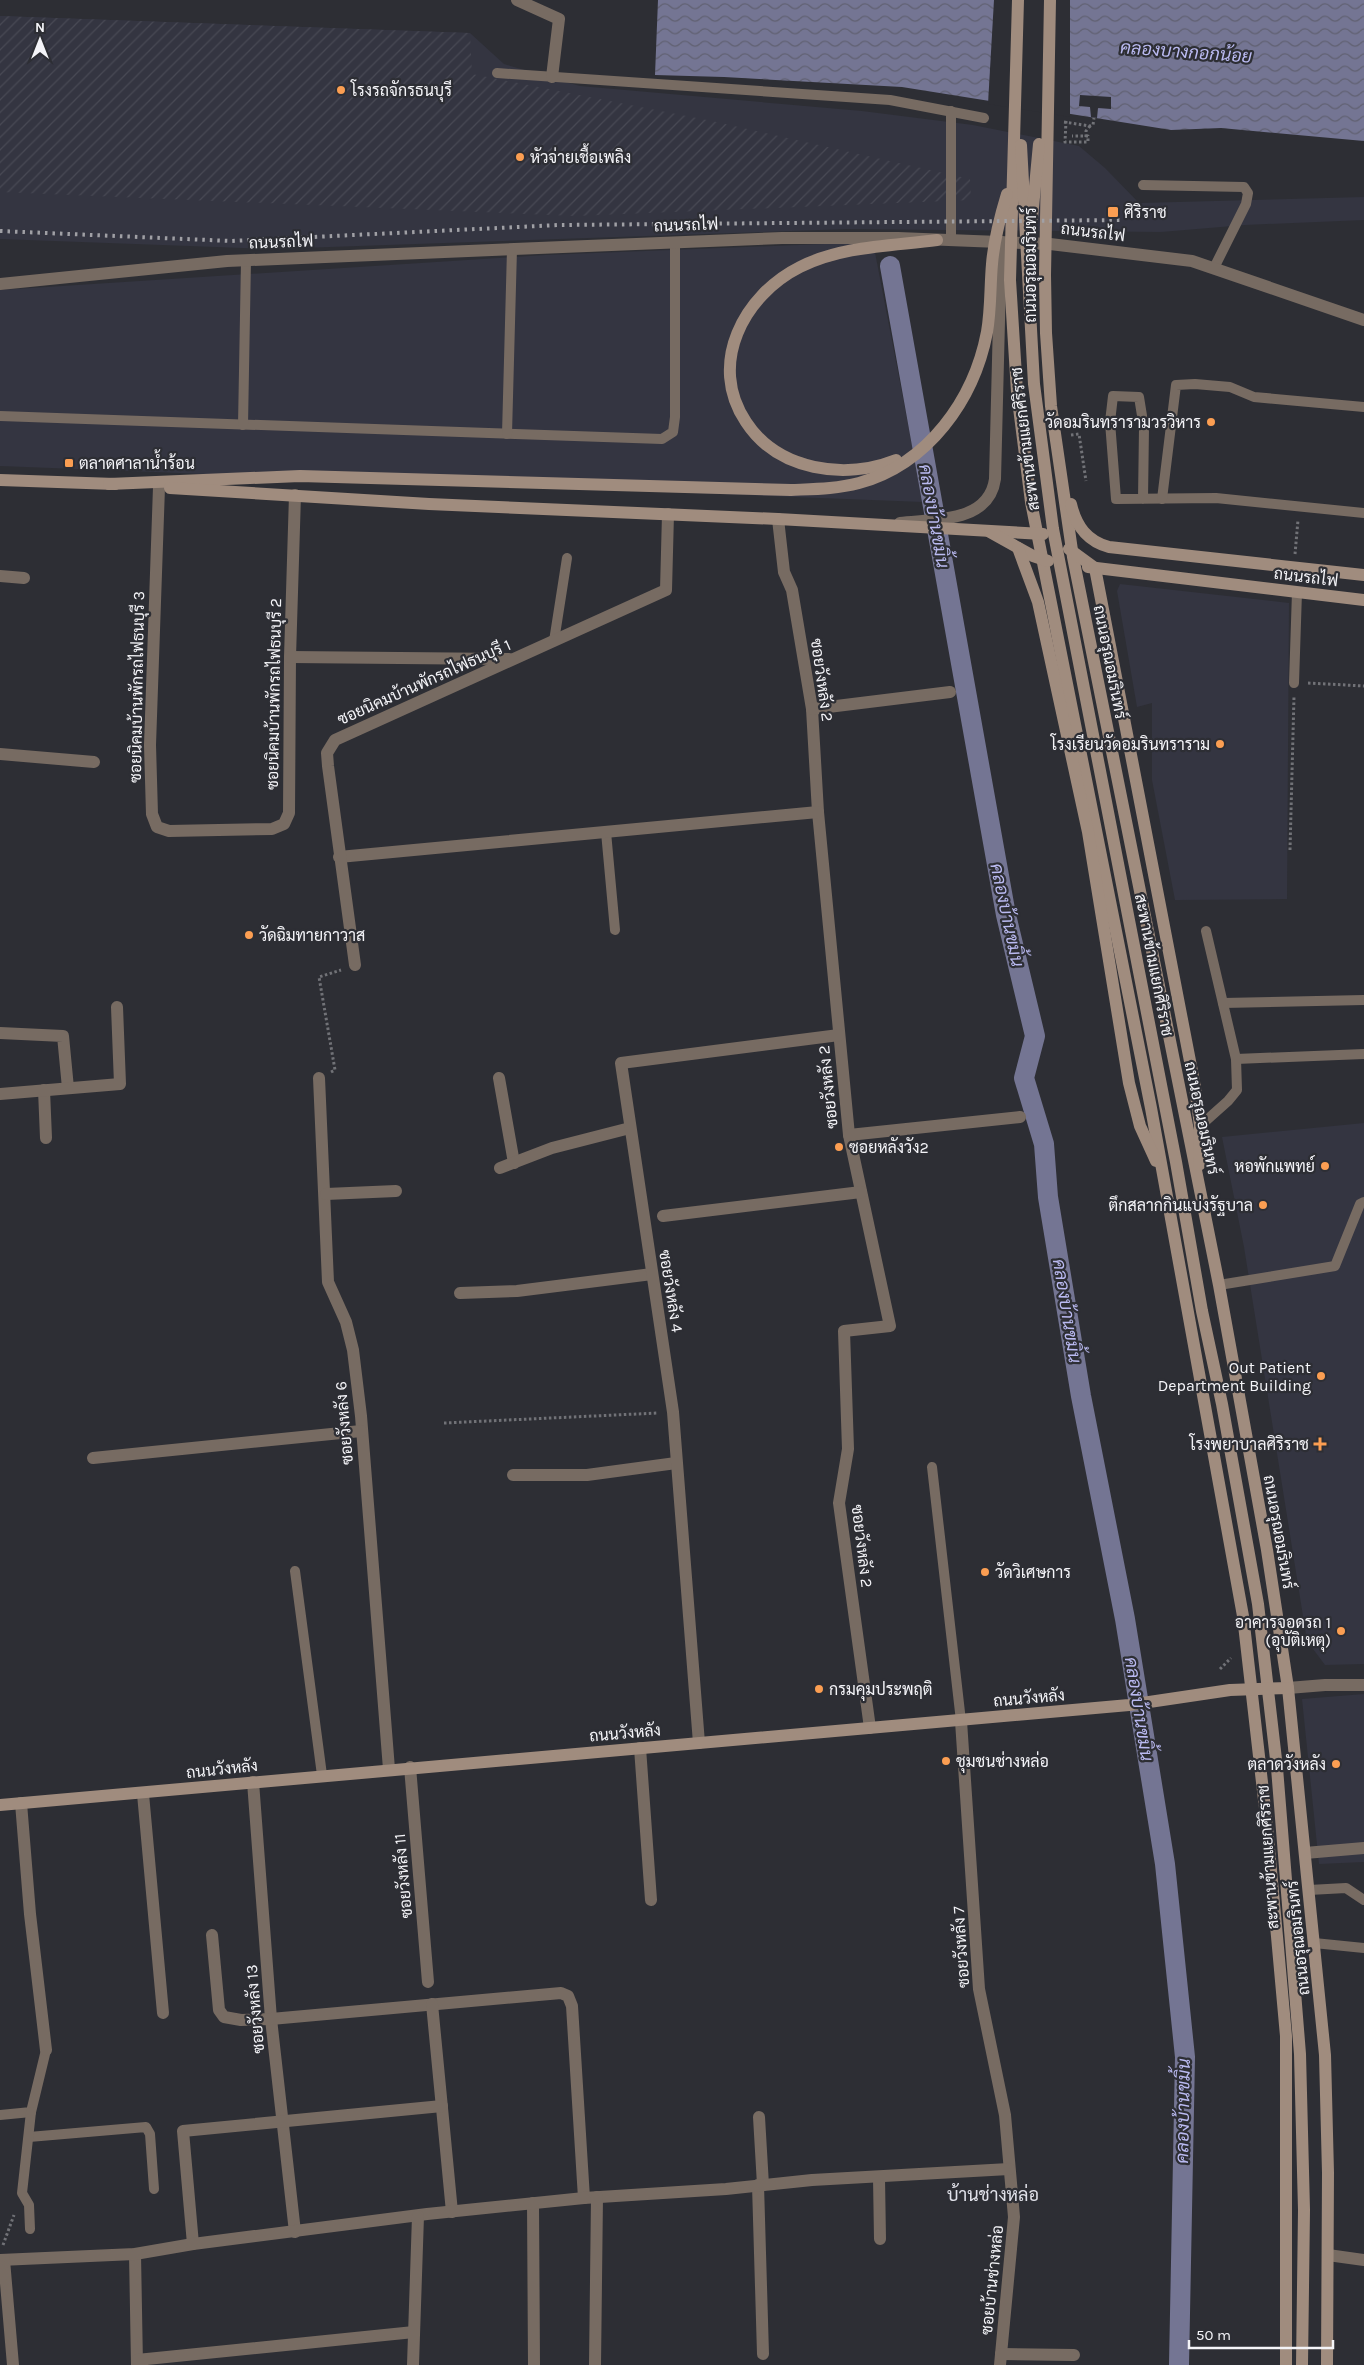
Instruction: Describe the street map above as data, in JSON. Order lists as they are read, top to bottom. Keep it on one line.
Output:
{"streets":{"main road":["ถนนรถไฟ","ถนนอรุณอมรินทร์","สะพานข้ามแยกศิริราช","ถนนวังหลัง"],"street":["ซอยวังหลัง 2","ซอยนิคมบ้านพักรถไฟธนบุรี 1","ซอยนิคมบ้านพักรถไฟธนบุรี 3","ซอยนิคมบ้านพักรถไฟธนบุรี 2","ซอยวังหลัง 4","ซอยวังหลัง 6","ซอยวังหลัง 11","ซอยวังหลัง 7","ซอยวังหลัง 13","ซอยบ้านช่างหล่อ"]},"crossings":[["ถนนรถไฟ","ซอยวังหลัง 2"],["ถนนรถไฟ","ซอยนิคมบ้านพักรถไฟธนบุรี 1"],["ถนนรถไฟ","ซอยนิคมบ้านพักรถไฟธนบุรี 3"],["ถนนรถไฟ","ซอยนิคมบ้านพักรถไฟธนบุรี 2"],["ถนนอรุณอมรินทร์","สะพานข้ามแยกศิริราช"],["ถนนอรุณอมรินทร์","ถนนวังหลัง"],["ซอยวังหลัง 2","ซอยวังหลัง 4"],["ซอยวังหลัง 2","ถนนวังหลัง"],["ซอยนิคมบ้านพักรถไฟธนบุรี 3","ซอยนิคมบ้านพักรถไฟธนบุรี 2"],["ซอยวังหลัง 4","ถนนวังหลัง"],["ซอยวังหลัง 6","ถนนวังหลัง"],["ถนนวังหลัง","ซอยวังหลัง 11"],["ถนนวังหลัง","ซอยวังหลัง 7"],["ถนนวังหลัง","ซอยวังหลัง 13"],["ซอยวังหลัง 7","ซอยบ้านช่างหล่อ"]],"districts":["บ้านช่างหล่อ"],"water":["คลองบางกอกน้อย","คลองบ้านขมิ้น"],"places":{"other":["โรงรถจักรธนบุรี","หัวจ่ายเชื้อเพลิง","วัดอมรินทรารามวรวิหาร","โรงเรียนวัดอมรินทราราม","วัดฉิมทายกาวาส","ซอยหลังวัง2","หอพักแพทย์","ตึกสลากกินแบ่งรัฐบาล","Out Patient Department Building","วัดวิเศษการ","อาคารจอดรถ 1 (อุบัติเหตุ)","กรมคุมประพฤติ","ชุมชนช่างหล่อ","ตลาดวังหลัง"],"transit":["ศิริราช","ตลาดศาลาน้ำร้อน"],"health":["โรงพยาบาลศิริราช"]},"scale_bar":"50 m","north":"top"}
